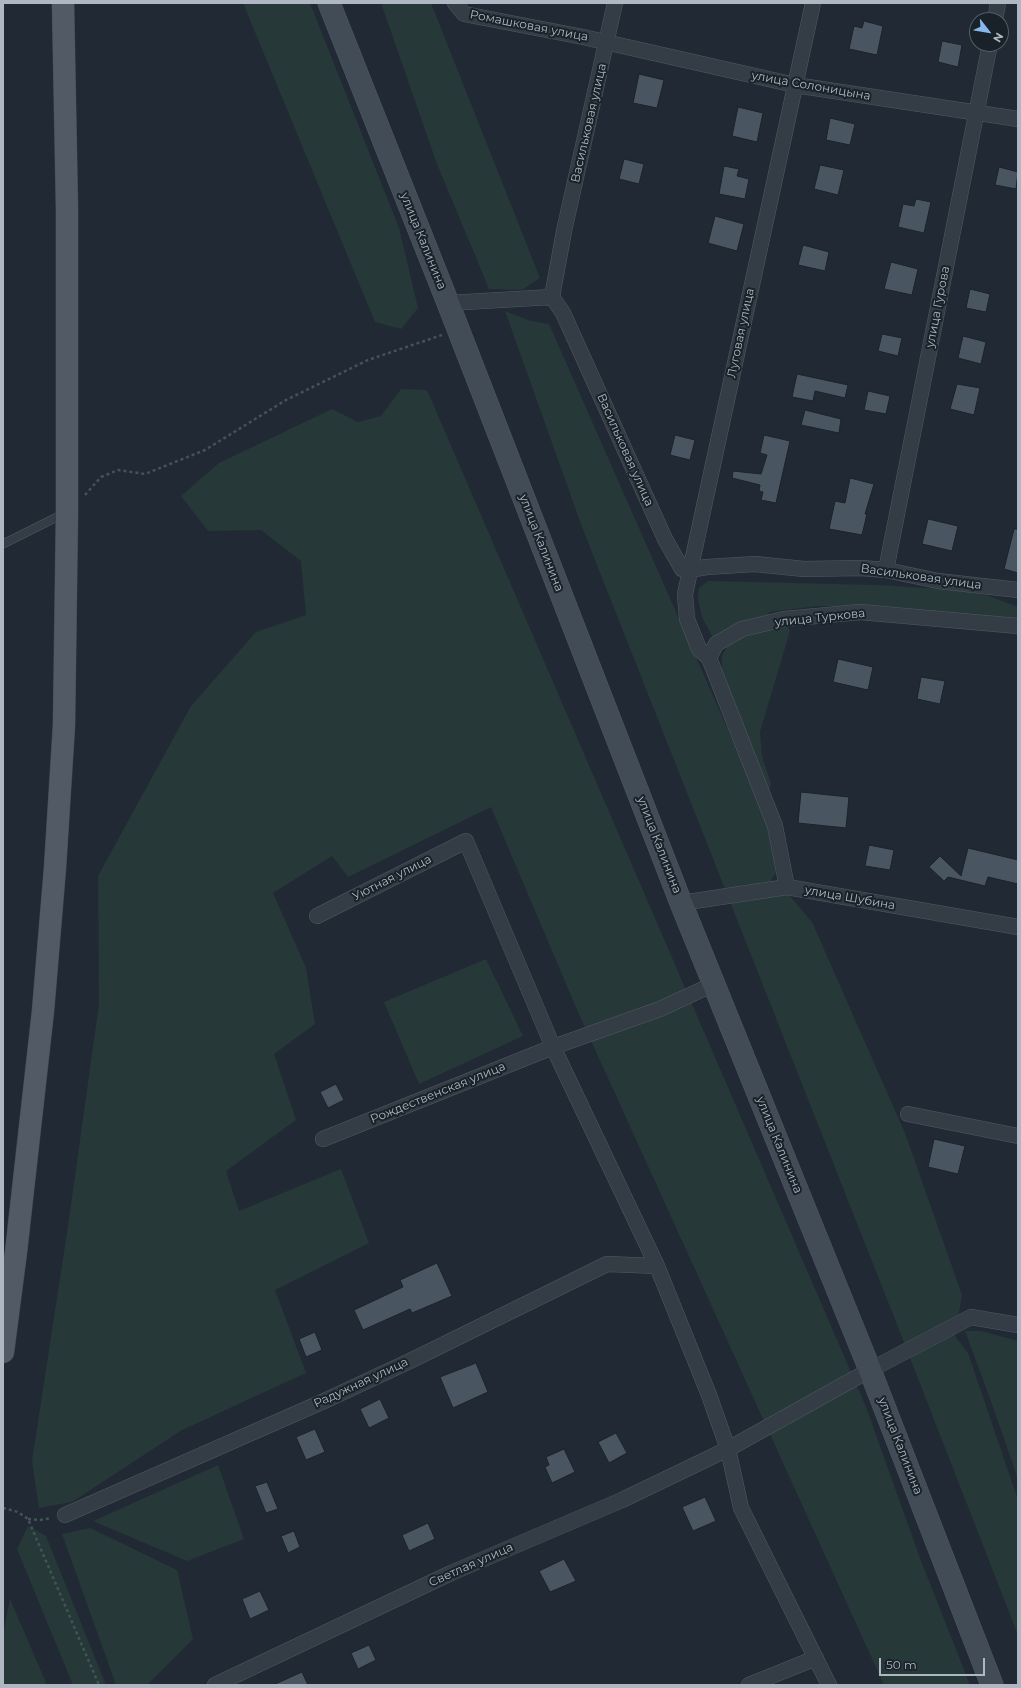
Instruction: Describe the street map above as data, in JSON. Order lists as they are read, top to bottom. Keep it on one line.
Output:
{"streets":{"main road":["улица Калинина"],"street":["Ромашковая улица","улица Солоницына","Васильковая улица","улица Гурова","Луговая улица","улица Туркова","Уютная улица","улица Шубина","Рождественская улица","Радужная улица","Светлая улица"]},"crossings":[["Ромашковая улица","улица Солоницына"],["Ромашковая улица","Васильковая улица"],["улица Солоницына","Васильковая улица"],["улица Солоницына","улица Гурова"],["улица Солоницына","Луговая улица"],["Васильковая улица","улица Гурова"],["Васильковая улица","Луговая улица"],["улица Калинина","улица Шубина"],["улица Калинина","Рождественская улица"],["улица Калинина","Светлая улица"],["Луговая улица","улица Туркова"],["Уютная улица","Рождественская улица"]],"scale_bar":"50 m","north":"bottom right"}
